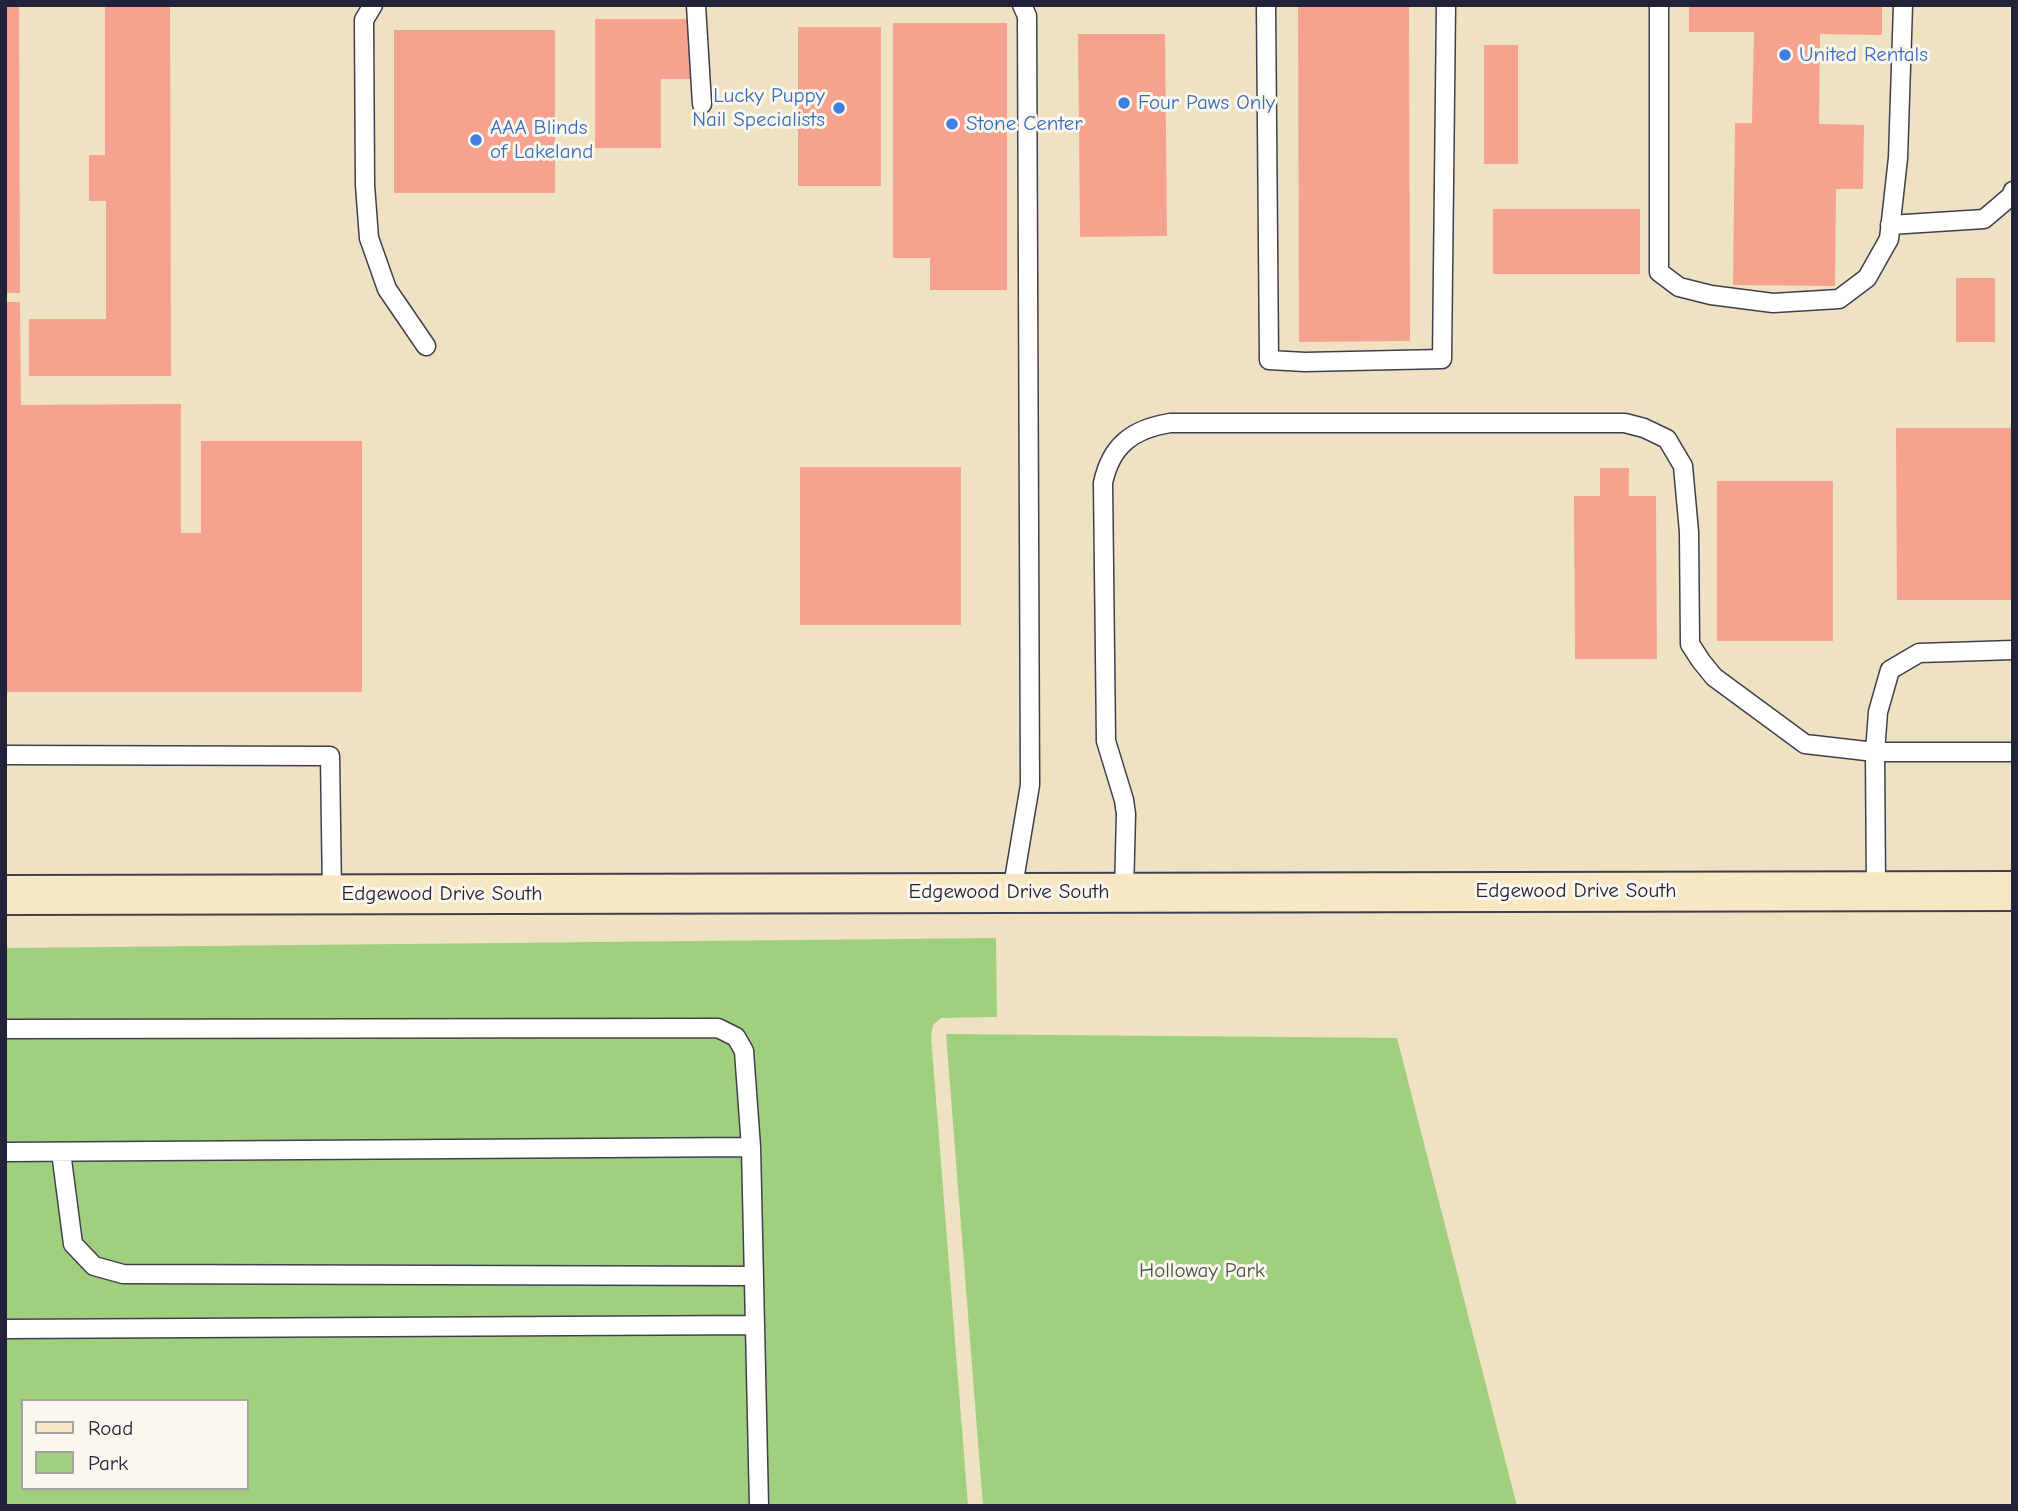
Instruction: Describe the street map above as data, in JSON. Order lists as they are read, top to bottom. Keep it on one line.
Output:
{"streets":{"street":["Edgewood Drive South"]},"parks":["Holloway Park"],"places":["United Rentals","Four Paws Only","Lucky Puppy Nail Specialists","Stone Center","AAA Blinds of Lakeland"],"legend":["Road","Park"]}
